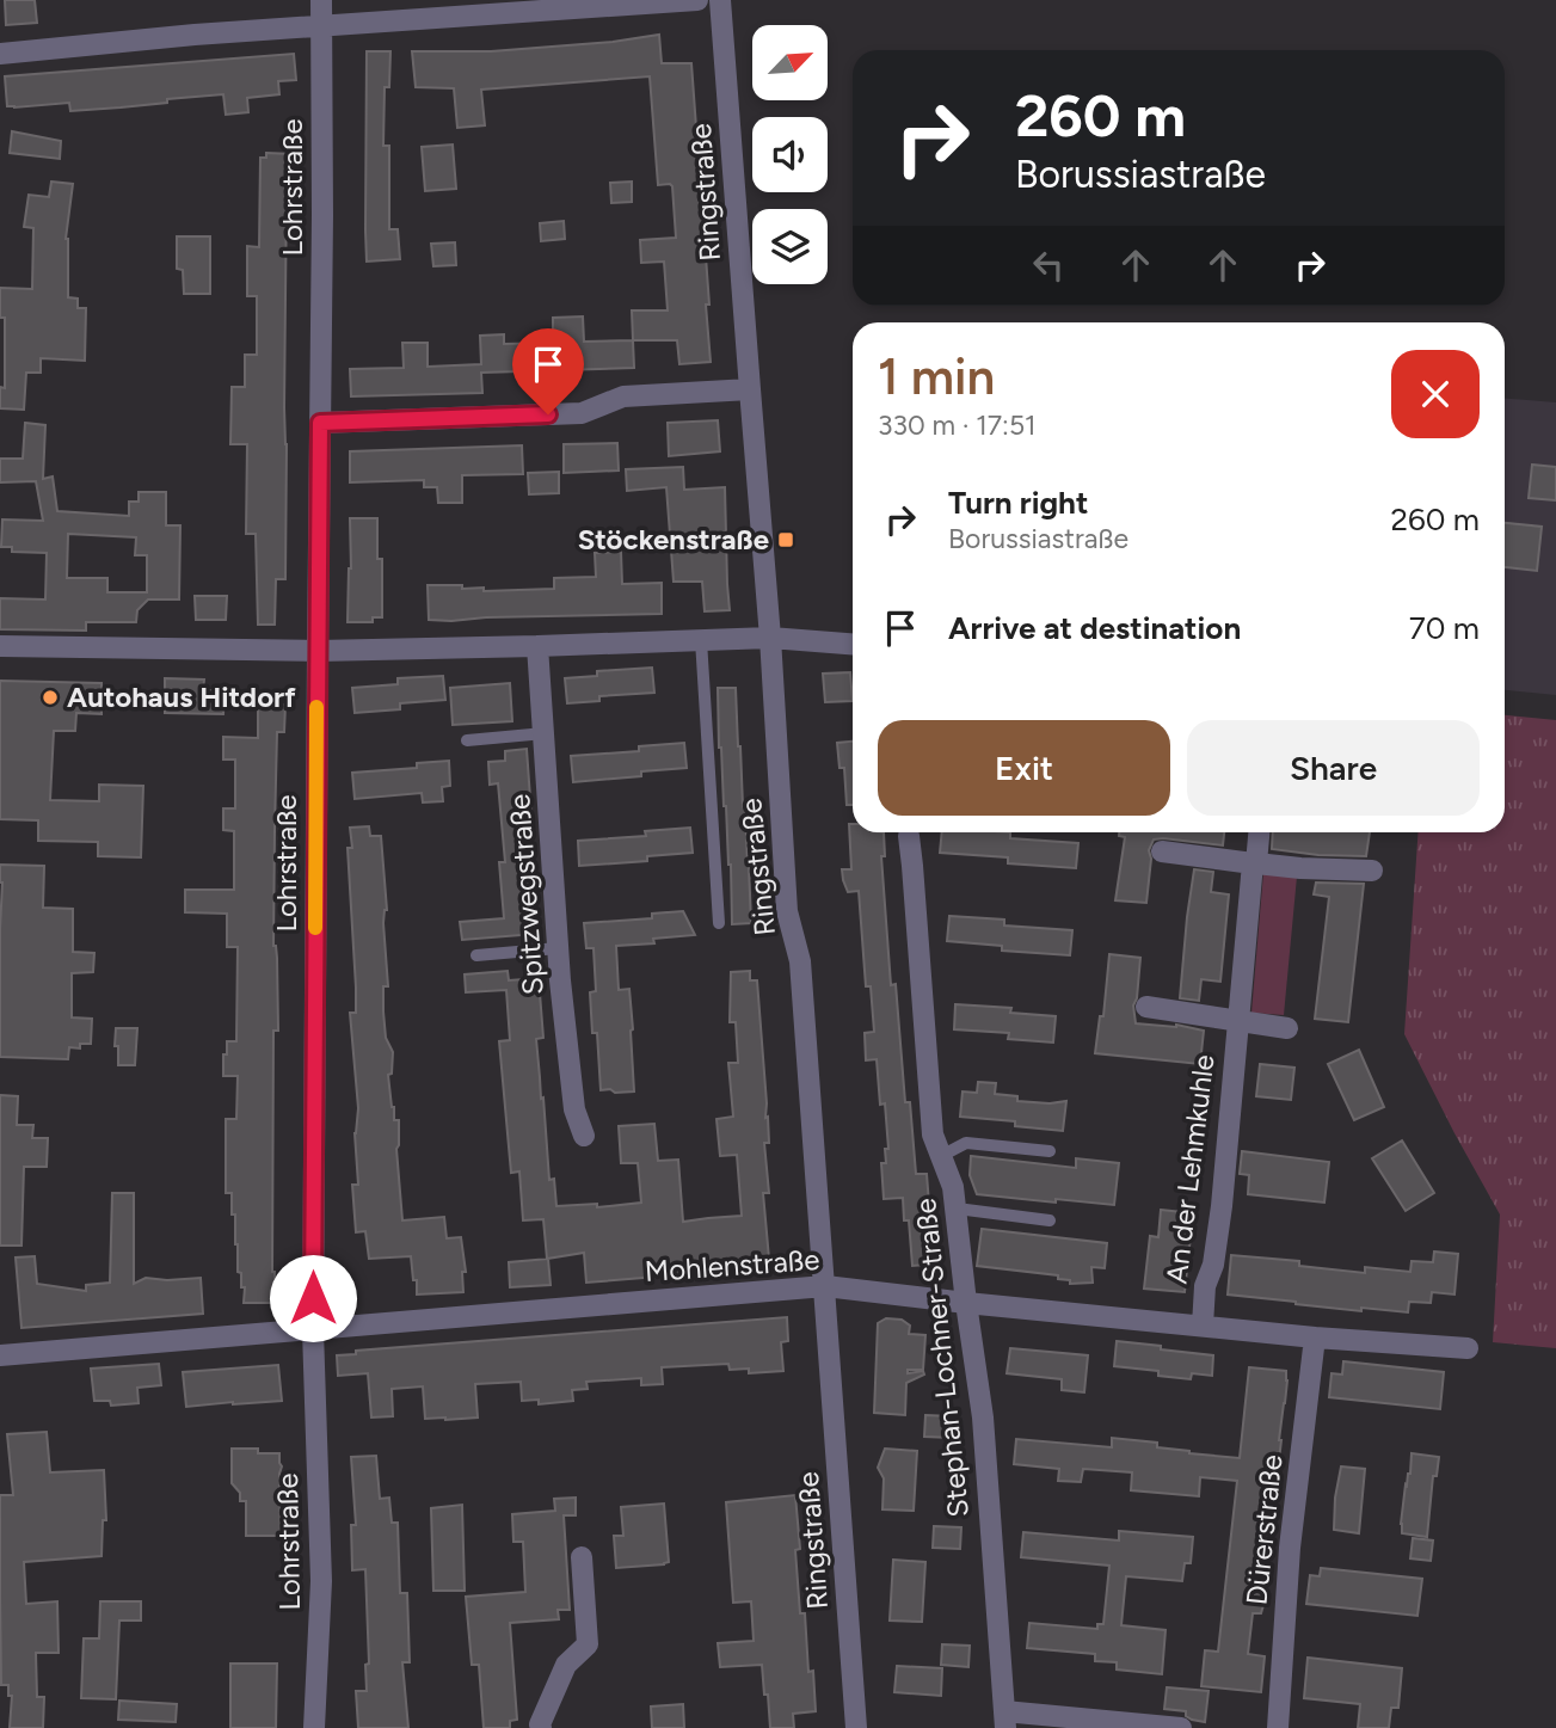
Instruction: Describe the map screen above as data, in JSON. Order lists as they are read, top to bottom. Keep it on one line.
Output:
{"streets":{"street":["Lohrstraße","Ringstraße","Spitzwegstraße","An der Lehmkuhle","Mohlenstraße","Stephan-Lochner-Straße","Dürerstraße"]},"crossings":[["Lohrstraße","Mohlenstraße"],["Ringstraße","Mohlenstraße"],["An der Lehmkuhle","Mohlenstraße"],["Mohlenstraße","Stephan-Lochner-Straße"],["Mohlenstraße","Dürerstraße"]],"places":{"transit":["Stöckenstraße"],"other":["Autohaus Hitdorf"]},"north":"top right","page":{"turn":["260 m","Borussiastraße"],"heading":["1 min","330 m · 17:51"],"list":[{"name":"Turn right","note":"Borussiastraße","value":"260 m"},{"name":"Arrive at destination","value":"70 m"}],"buttons":["Exit","Share"]}}
